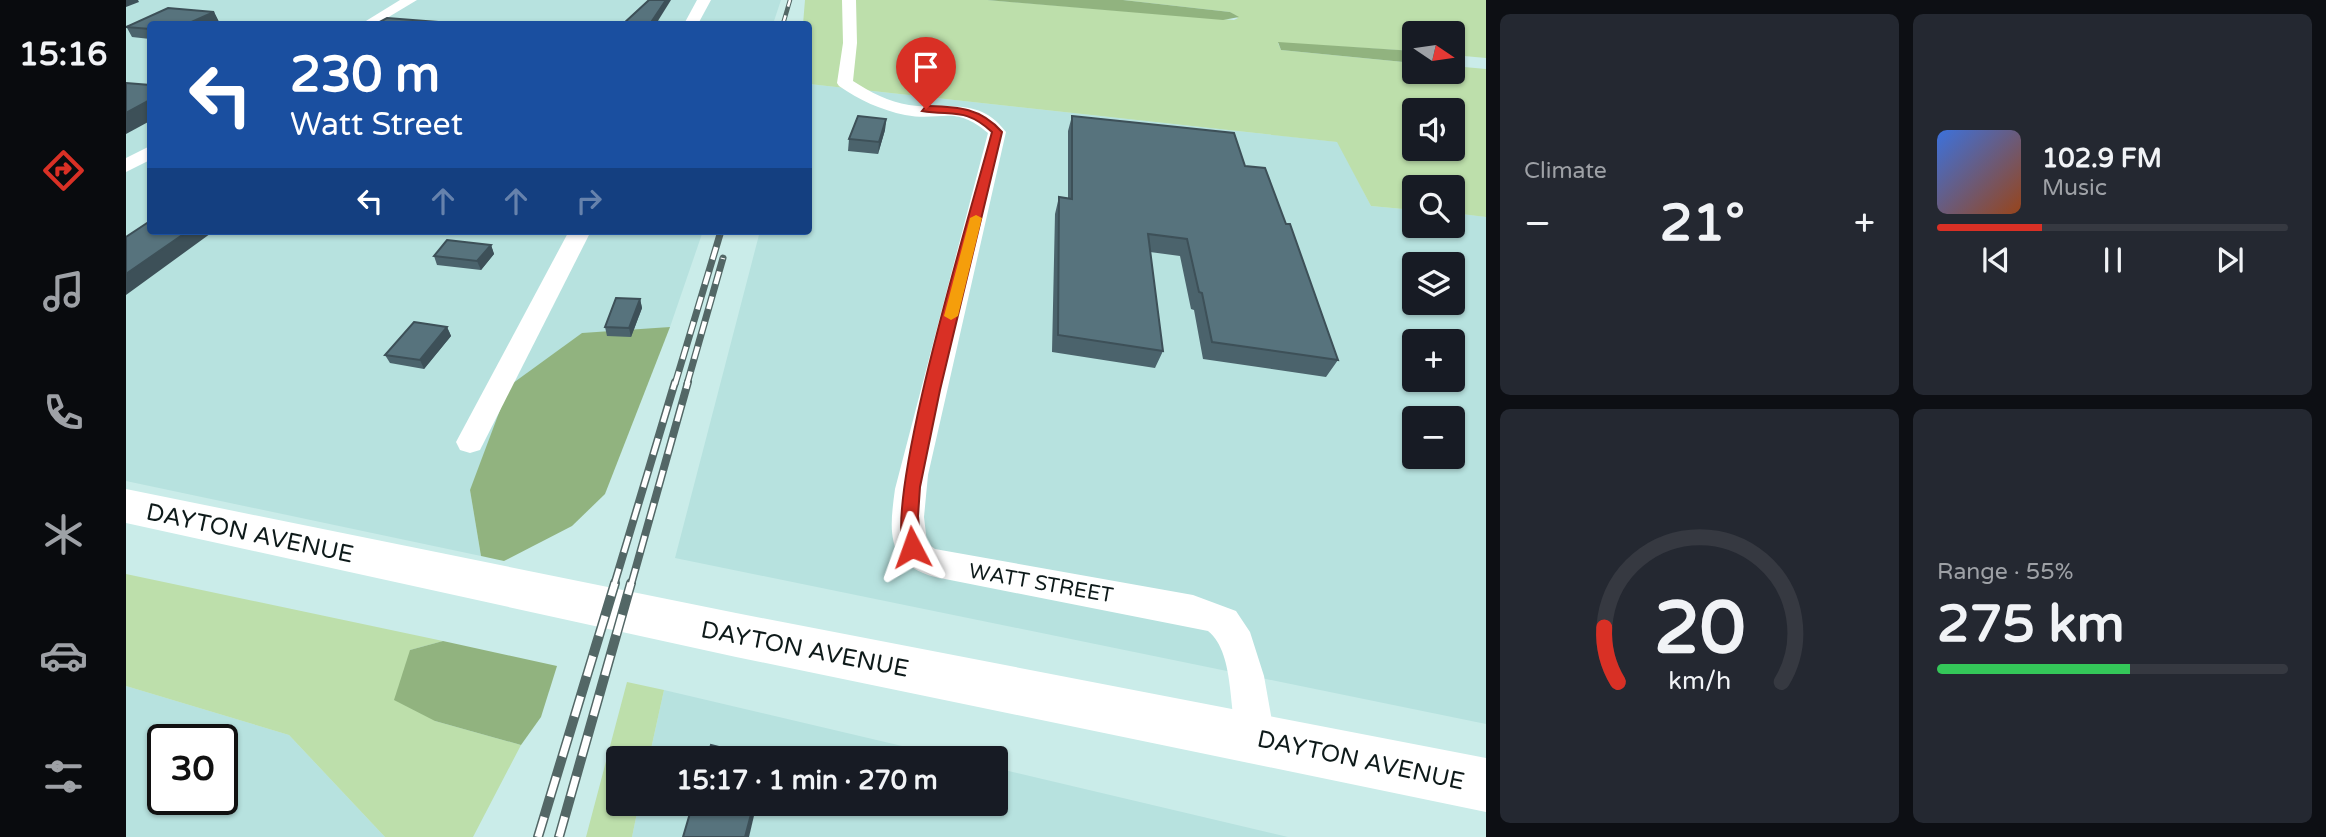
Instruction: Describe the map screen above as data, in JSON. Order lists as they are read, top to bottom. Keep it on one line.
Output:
{"streets":{"main road":["DAYTON AVENUE"],"street":["WATT STREET"]},"crossings":[["DAYTON AVENUE","WATT STREET"]],"north":"right","page":{"tabs":"15:16","tile":["Climate",["Range · 55%","275 km"]],"map_buttons":["+","−"],"turn":["230 m","Watt Street"],"song":["102.9 FM","Music"],"heat":["−","21°","+"],"limit":"30","trip":"15:17 · 1 min · 270 m","gauge":["20","km/h"]}}
